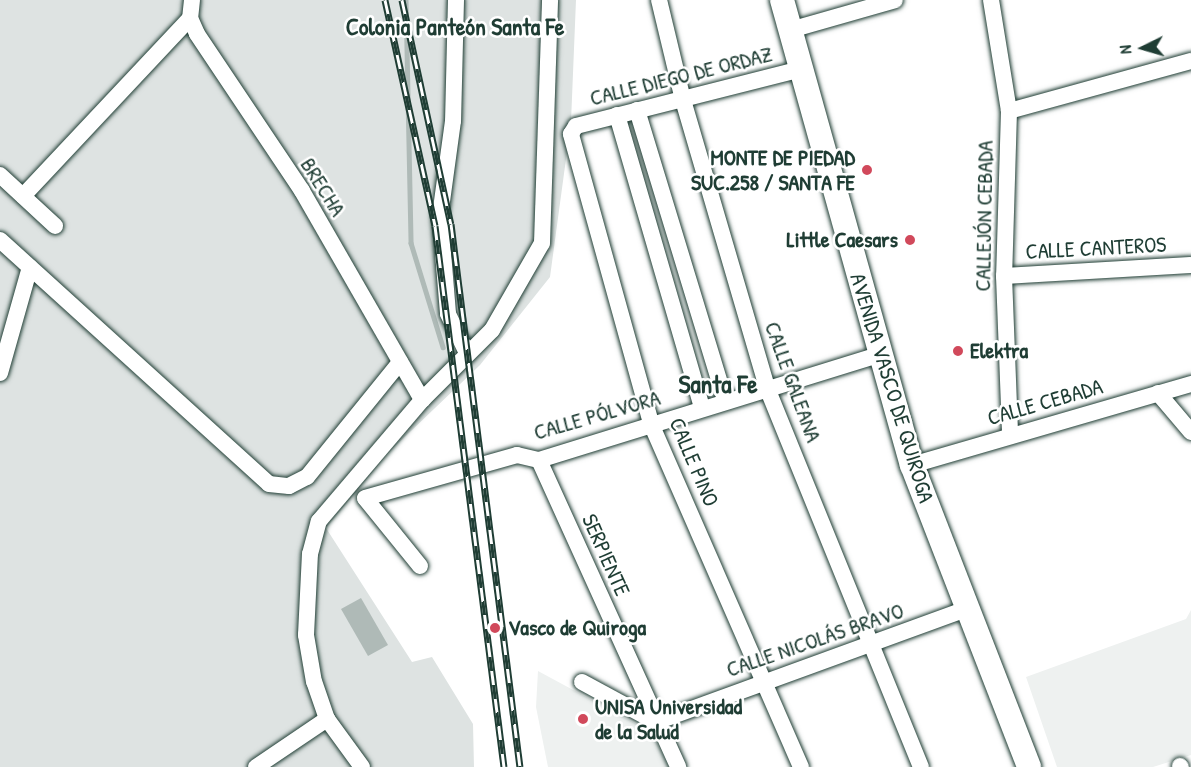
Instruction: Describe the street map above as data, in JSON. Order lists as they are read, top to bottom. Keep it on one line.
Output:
{"streets":{"main road":["AVENIDA VASCO DE QUIROGA"],"street":["CALLE DIEGO DE ORDAZ","BRECHA","CALLEJÓN CEBADA","CALLE CANTEROS","CALLE GALEANA","CALLE CEBADA","CALLE PÓLVORA","CALLE PINO","SERPIENTE","CALLE NICOLÁS BRAVO"]},"crossings":[["CALLE DIEGO DE ORDAZ","CALLE GALEANA"],["CALLE DIEGO DE ORDAZ","AVENIDA VASCO DE QUIROGA"],["CALLE DIEGO DE ORDAZ","CALLE PINO"],["CALLEJÓN CEBADA","CALLE CANTEROS"],["CALLEJÓN CEBADA","CALLE CEBADA"],["CALLE GALEANA","CALLE PÓLVORA"],["CALLE GALEANA","CALLE NICOLÁS BRAVO"],["AVENIDA VASCO DE QUIROGA","CALLE CEBADA"],["AVENIDA VASCO DE QUIROGA","CALLE PÓLVORA"],["AVENIDA VASCO DE QUIROGA","CALLE NICOLÁS BRAVO"],["CALLE PÓLVORA","CALLE PINO"],["CALLE PÓLVORA","SERPIENTE"],["CALLE PINO","CALLE NICOLÁS BRAVO"],["SERPIENTE","CALLE NICOLÁS BRAVO"]],"districts":["Colonia Panteón Santa Fe","Santa Fe"],"places":["MONTE DE PIEDAD SUC.258 / SANTA FE","Little Caesars","Elektra","Vasco de Quiroga","UNISA Universidad de la Salud"],"north":"left"}
